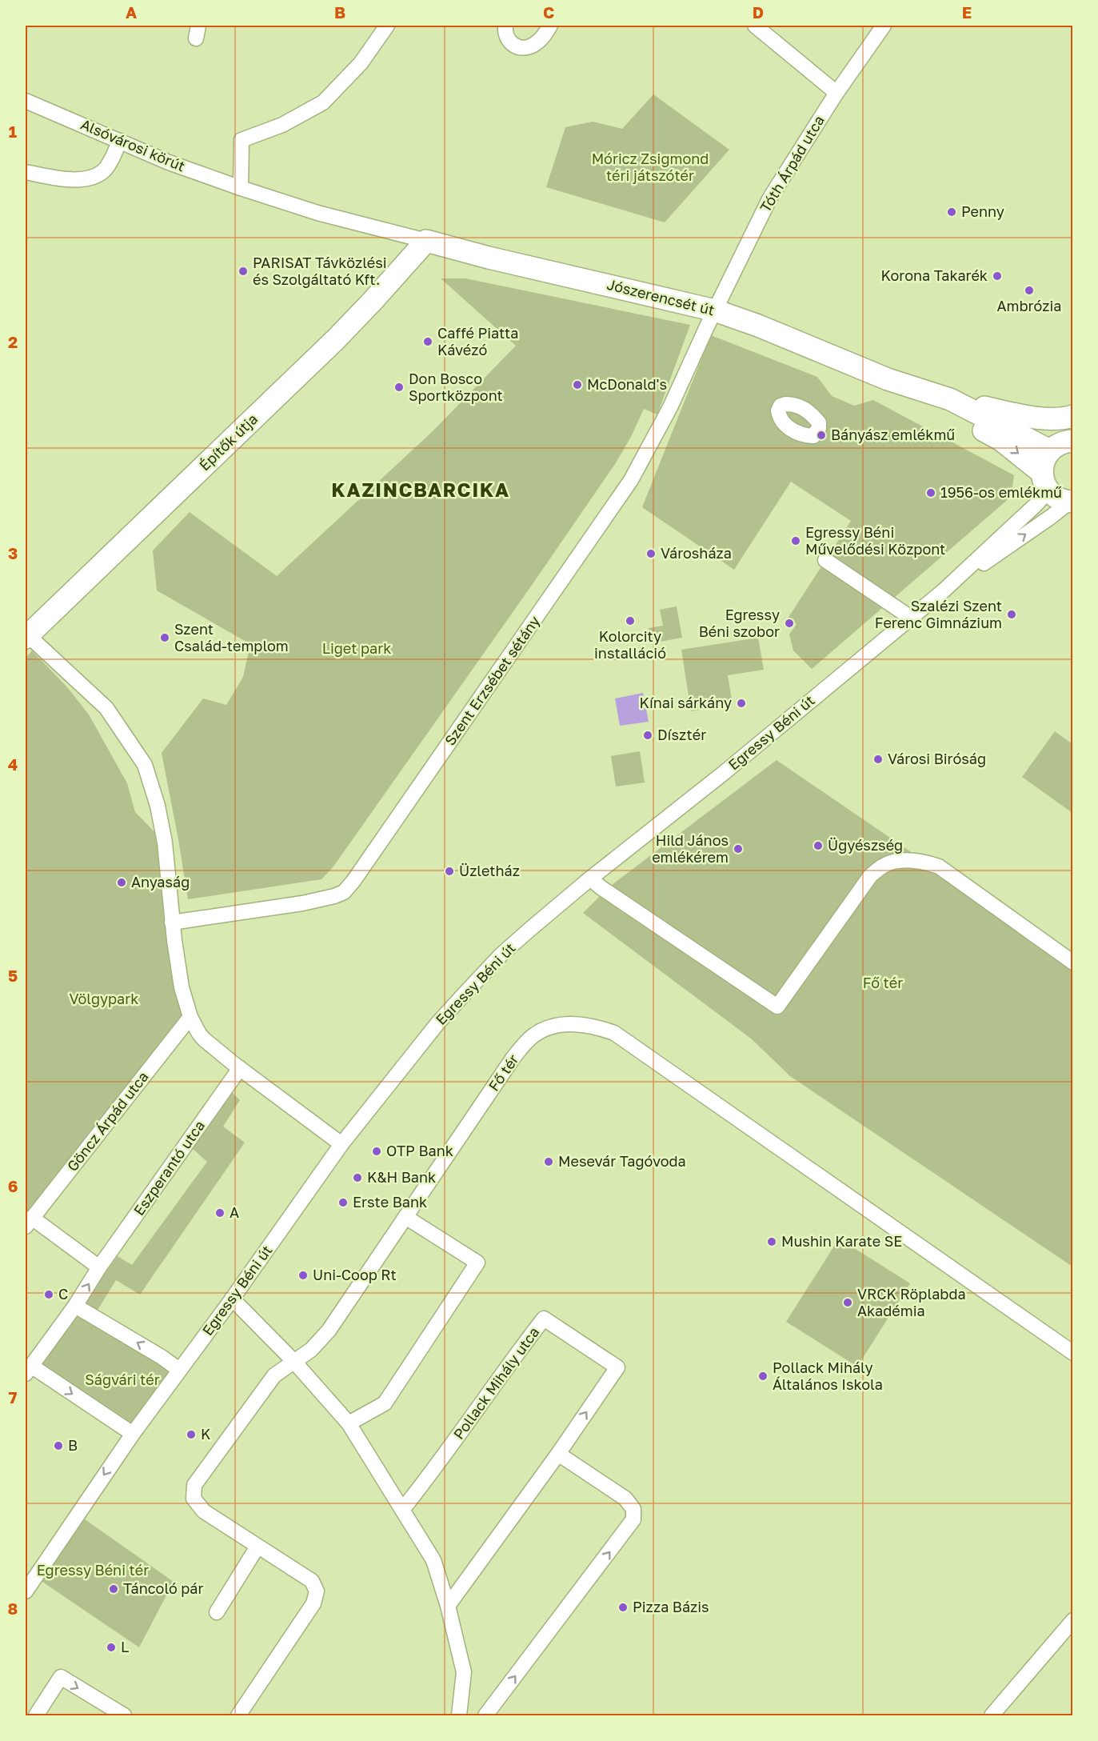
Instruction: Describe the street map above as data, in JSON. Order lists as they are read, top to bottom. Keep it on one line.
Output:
{"streets":{"street":["Alsóvárosi körút","Tóth Árpád utca","Jószerencsét út","Építők útja","Szent Erzsébet sétány","Egressy Béni út","Fő tér","Göncz Árpád utca","Eszperantó utca","Pollack Mihály utca"]},"crossings":[["Alsóvárosi körút","Jószerencsét út"],["Alsóvárosi körút","Építők útja"],["Tóth Árpád utca","Jószerencsét út"],["Tóth Árpád utca","Szent Erzsébet sétány"],["Jószerencsét út","Építők útja"],["Jószerencsét út","Szent Erzsébet sétány"],["Jószerencsét út","Egressy Béni út"]],"districts":["KAZINCBARCIKA"],"parks":["Móricz Zsigmond téri játszótér","Liget park","Fő tér","Völgypark","Ságvári tér","Egressy Béni tér"],"places":["Penny","PARISAT Távközlési és Szolgáltató Kft.","Korona Takarék","Ambrózia","Caffé Piatta Kávézó","McDonald's","Don Bosco Sportközpont","Bányász emlékmű","1956-os emlékmű","Egressy Béni Művelődési Központ","Városháza","Szalézi Szent Ferenc Gimnázium","Kolorcity installáció","Egressy Béni szobor","Szent Család-templom","Kínai sárkány","Dísztér","Városi Biróság","Ügyészség","Hild János emlékérem","Üzletház","Anyaság","OTP Bank","Mesevár Tagóvoda","K&H Bank","Erste Bank","A","Mushin Karate SE","Uni-Coop Rt","C","VRCK Röplabda Akadémia","Pollack Mihály Általános Iskola","K","B","Táncoló pár","Pizza Bázis","L"],"grid":{"columns":["A","B","C","D","E"],"rows":["1","2","3","4","5","6","7","8"]}}
